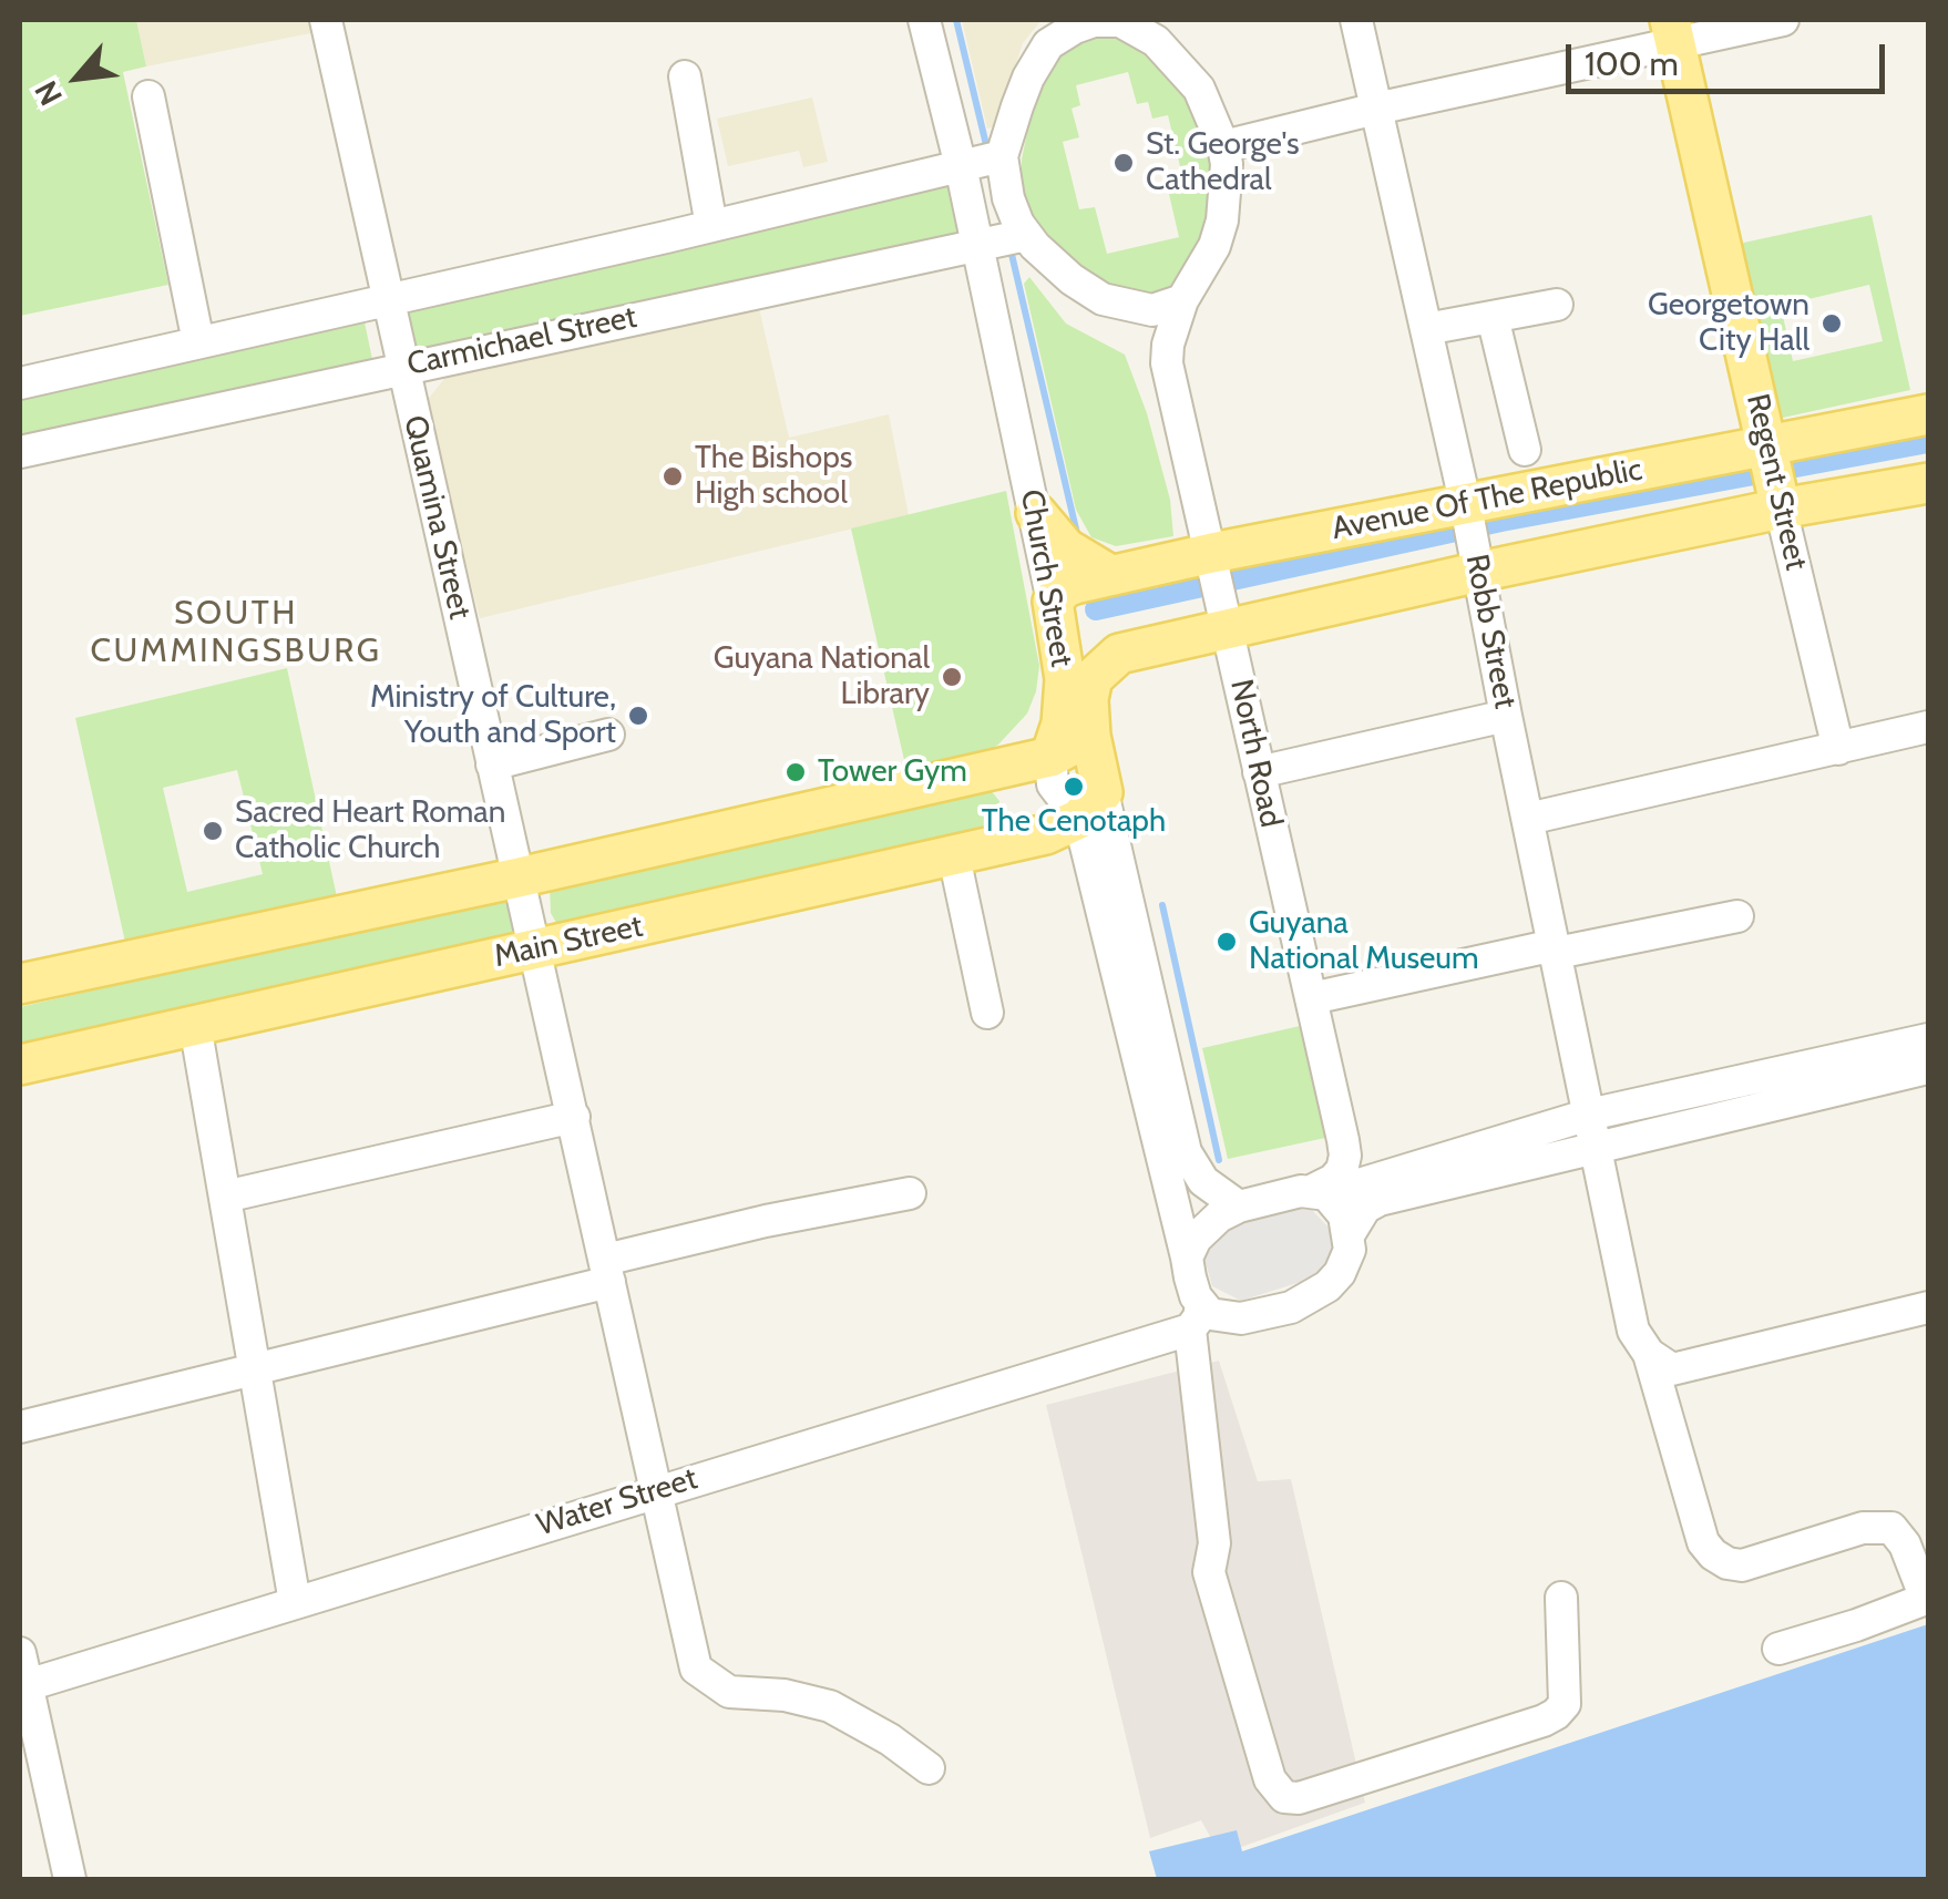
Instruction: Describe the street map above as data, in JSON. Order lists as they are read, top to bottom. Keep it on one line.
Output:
{"streets":{"main road":["Regent Street","Avenue Of The Republic","Church Street","Main Street"],"street":["Carmichael Street","Quamina Street","Robb Street","North Road","Water Street"]},"crossings":[["Carmichael Street","Quamina Street"],["Carmichael Street","Church Street"],["Carmichael Street","North Road"],["Regent Street","Avenue Of The Republic"],["Avenue Of The Republic","Church Street"],["Avenue Of The Republic","Robb Street"],["Avenue Of The Republic","North Road"],["Quamina Street","Main Street"],["Quamina Street","Water Street"],["Church Street","North Road"],["Church Street","Main Street"],["Church Street","Water Street"],["North Road","Water Street"]],"districts":["SOUTH CUMMINGSBURG"],"places":["St. George's Cathedral","Georgetown City Hall","The Bishops High school","Guyana National Library","Ministry of Culture, Youth and Sport","Tower Gym","The Cenotaph","Sacred Heart Roman Catholic Church","Guyana National Museum"],"scale_bar":"100 m","north":"bottom left"}
